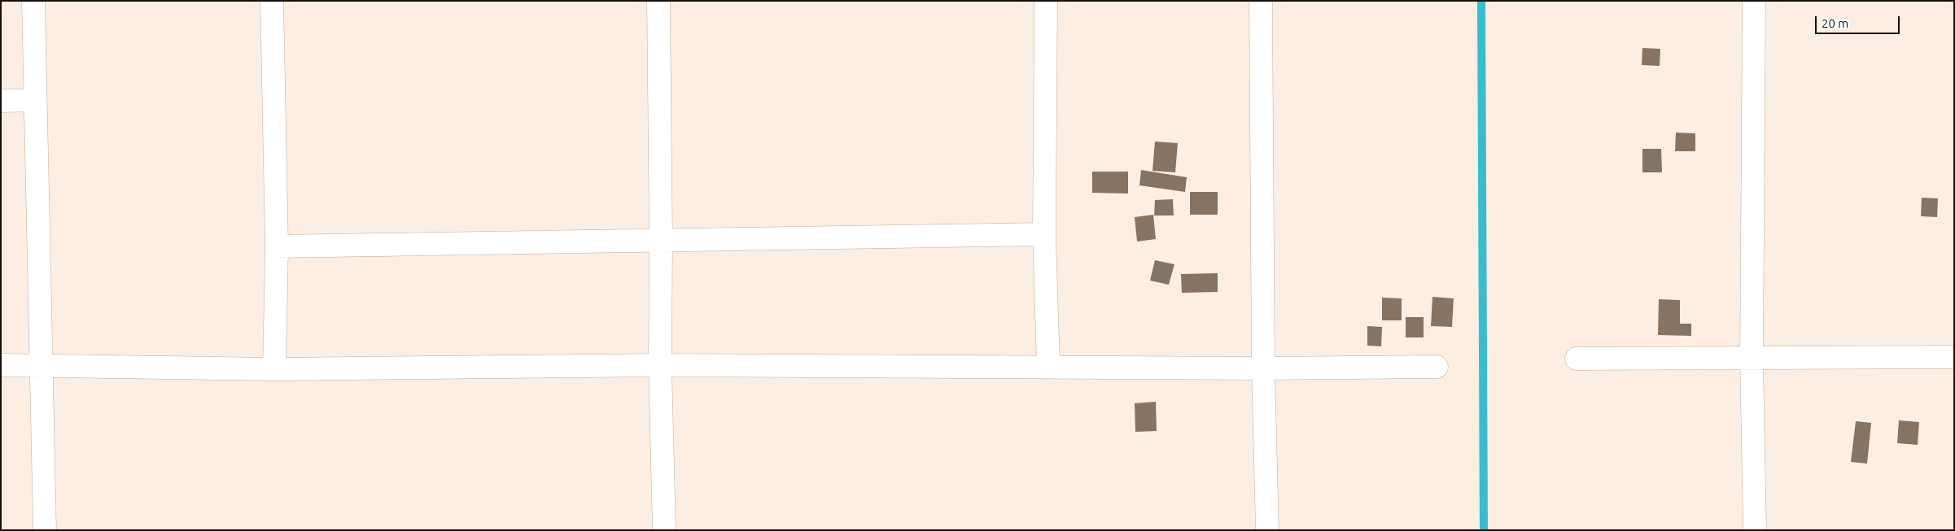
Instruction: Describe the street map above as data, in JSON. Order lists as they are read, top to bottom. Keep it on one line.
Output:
{"scale_bar":"20 m"}
